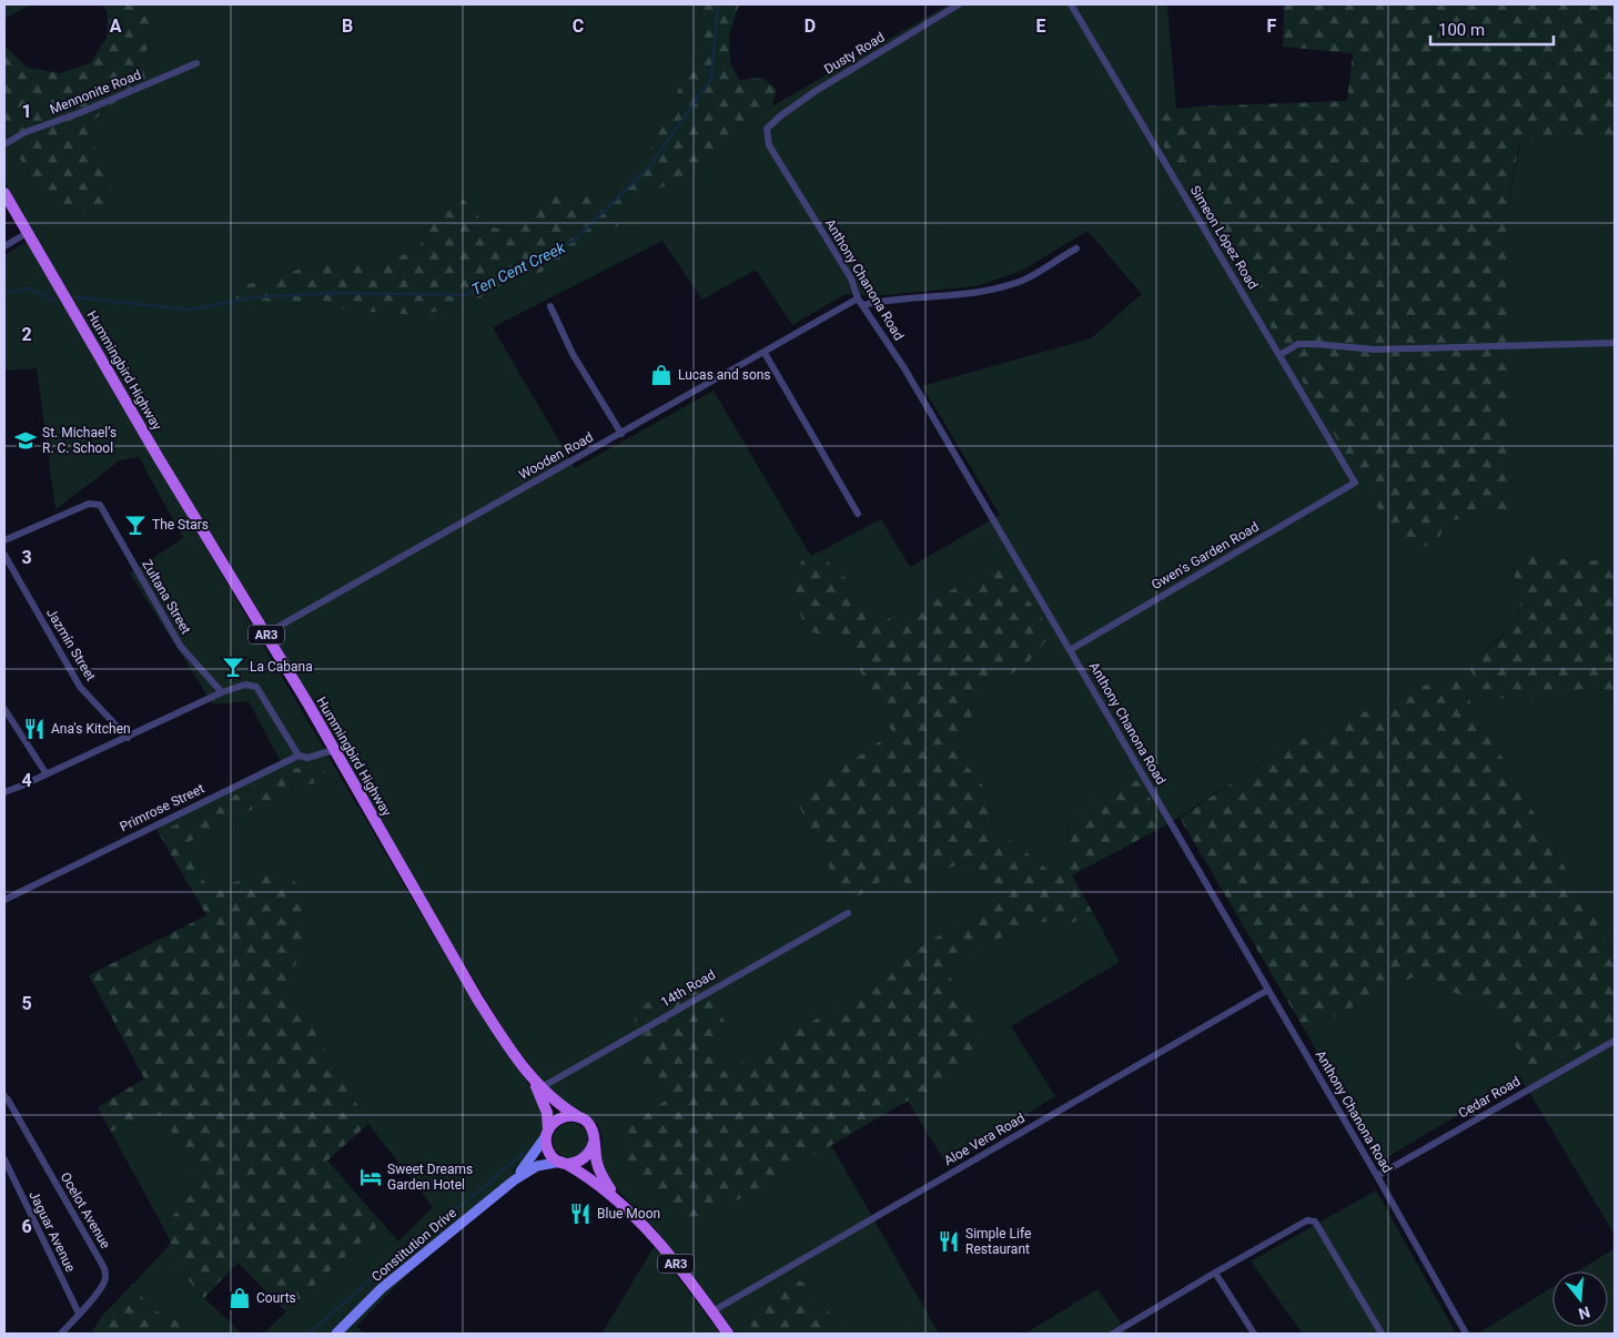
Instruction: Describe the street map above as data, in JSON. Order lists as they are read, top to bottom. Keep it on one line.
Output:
{"streets":{"main road":["Hummingbird Highway","AR3","Constitution Drive"],"street":["Dusty Road","Mennonite Road","Simeon López Road","Anthony Chanona Road","Wooden Road","Gwen's Garden Road","Zultana Street","Jazmín Street","Primrose Street","14th Road","Cedar Road","Aloe Vera Road","Ocelot Avenue","Jaguar Avenue"]},"crossings":[["Dusty Road","Anthony Chanona Road"],["Simeon López Road","Gwen's Garden Road"],["Anthony Chanona Road","Wooden Road"],["Anthony Chanona Road","Gwen's Garden Road"],["Anthony Chanona Road","Cedar Road"],["Anthony Chanona Road","Aloe Vera Road"],["Hummingbird Highway","Wooden Road"],["Hummingbird Highway","AR3"],["Hummingbird Highway","Primrose Street"],["Hummingbird Highway","14th Road"],["Hummingbird Highway","Constitution Drive"],["AR3","Aloe Vera Road"],["AR3","Constitution Drive"],["Ocelot Avenue","Jaguar Avenue"]],"water":["Ten Cent Creek"],"places":{"shop":["Lucas and sons","Courts"],"school or university":["St. Michael’s R. C. School"],"bar":["The Stars","La Cabana"],"restaurant":["Ana's Kitchen","Blue Moon","Simple Life Restaurant"],"hotel":["Sweet Dreams Garden Hotel"]},"scale_bar":"100 m","north":"bottom","grid":{"columns":["A","B","C","D","E","F"],"rows":["1","2","3","4","5","6"]}}
